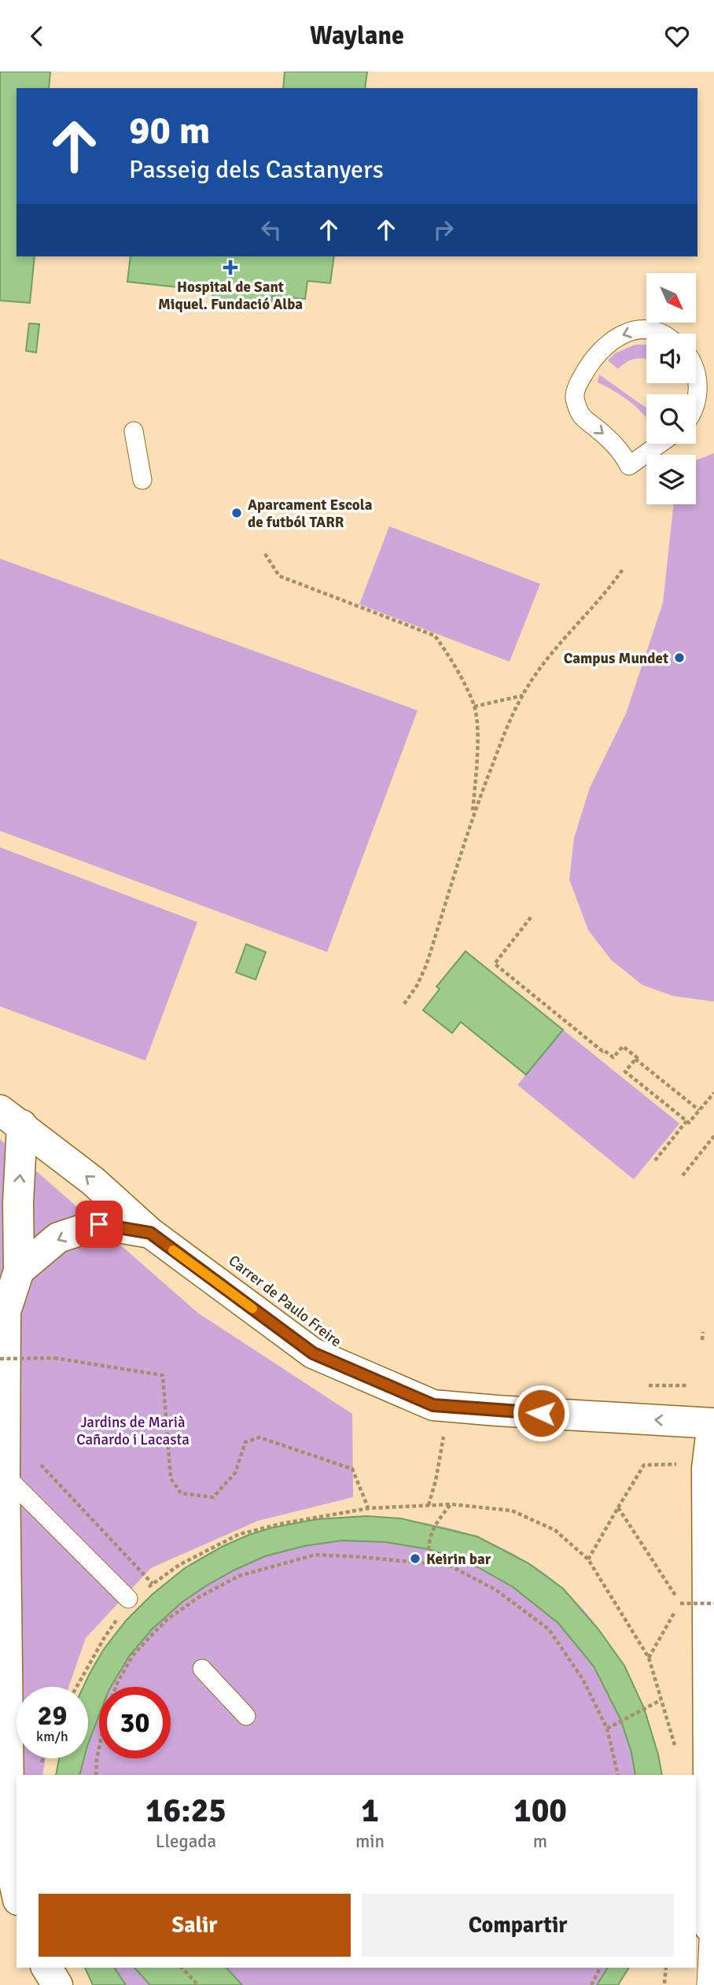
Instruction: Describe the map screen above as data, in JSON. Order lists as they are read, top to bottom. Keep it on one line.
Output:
{"streets":{"street":["Carrer de Paulo Freire"]},"one_way":["Carrer de Paulo Freire"],"parks":["Jardins de Marià Cañardo i Lacasta"],"places":{"health":["Hospital de Sant Miquel. Fundació Alba"],"other":["Aparcament Escola de futból TARR","Campus Mundet","Keirin bar"]},"north":"bottom right","page":{"header":"Waylane","turn":["90 m","Passeig dels Castanyers"],"speed":"29 km/h","limit":"30","eta":["16:25","Llegada","1","min","100","m"],"buttons":["Salir","Compartir"]}}
